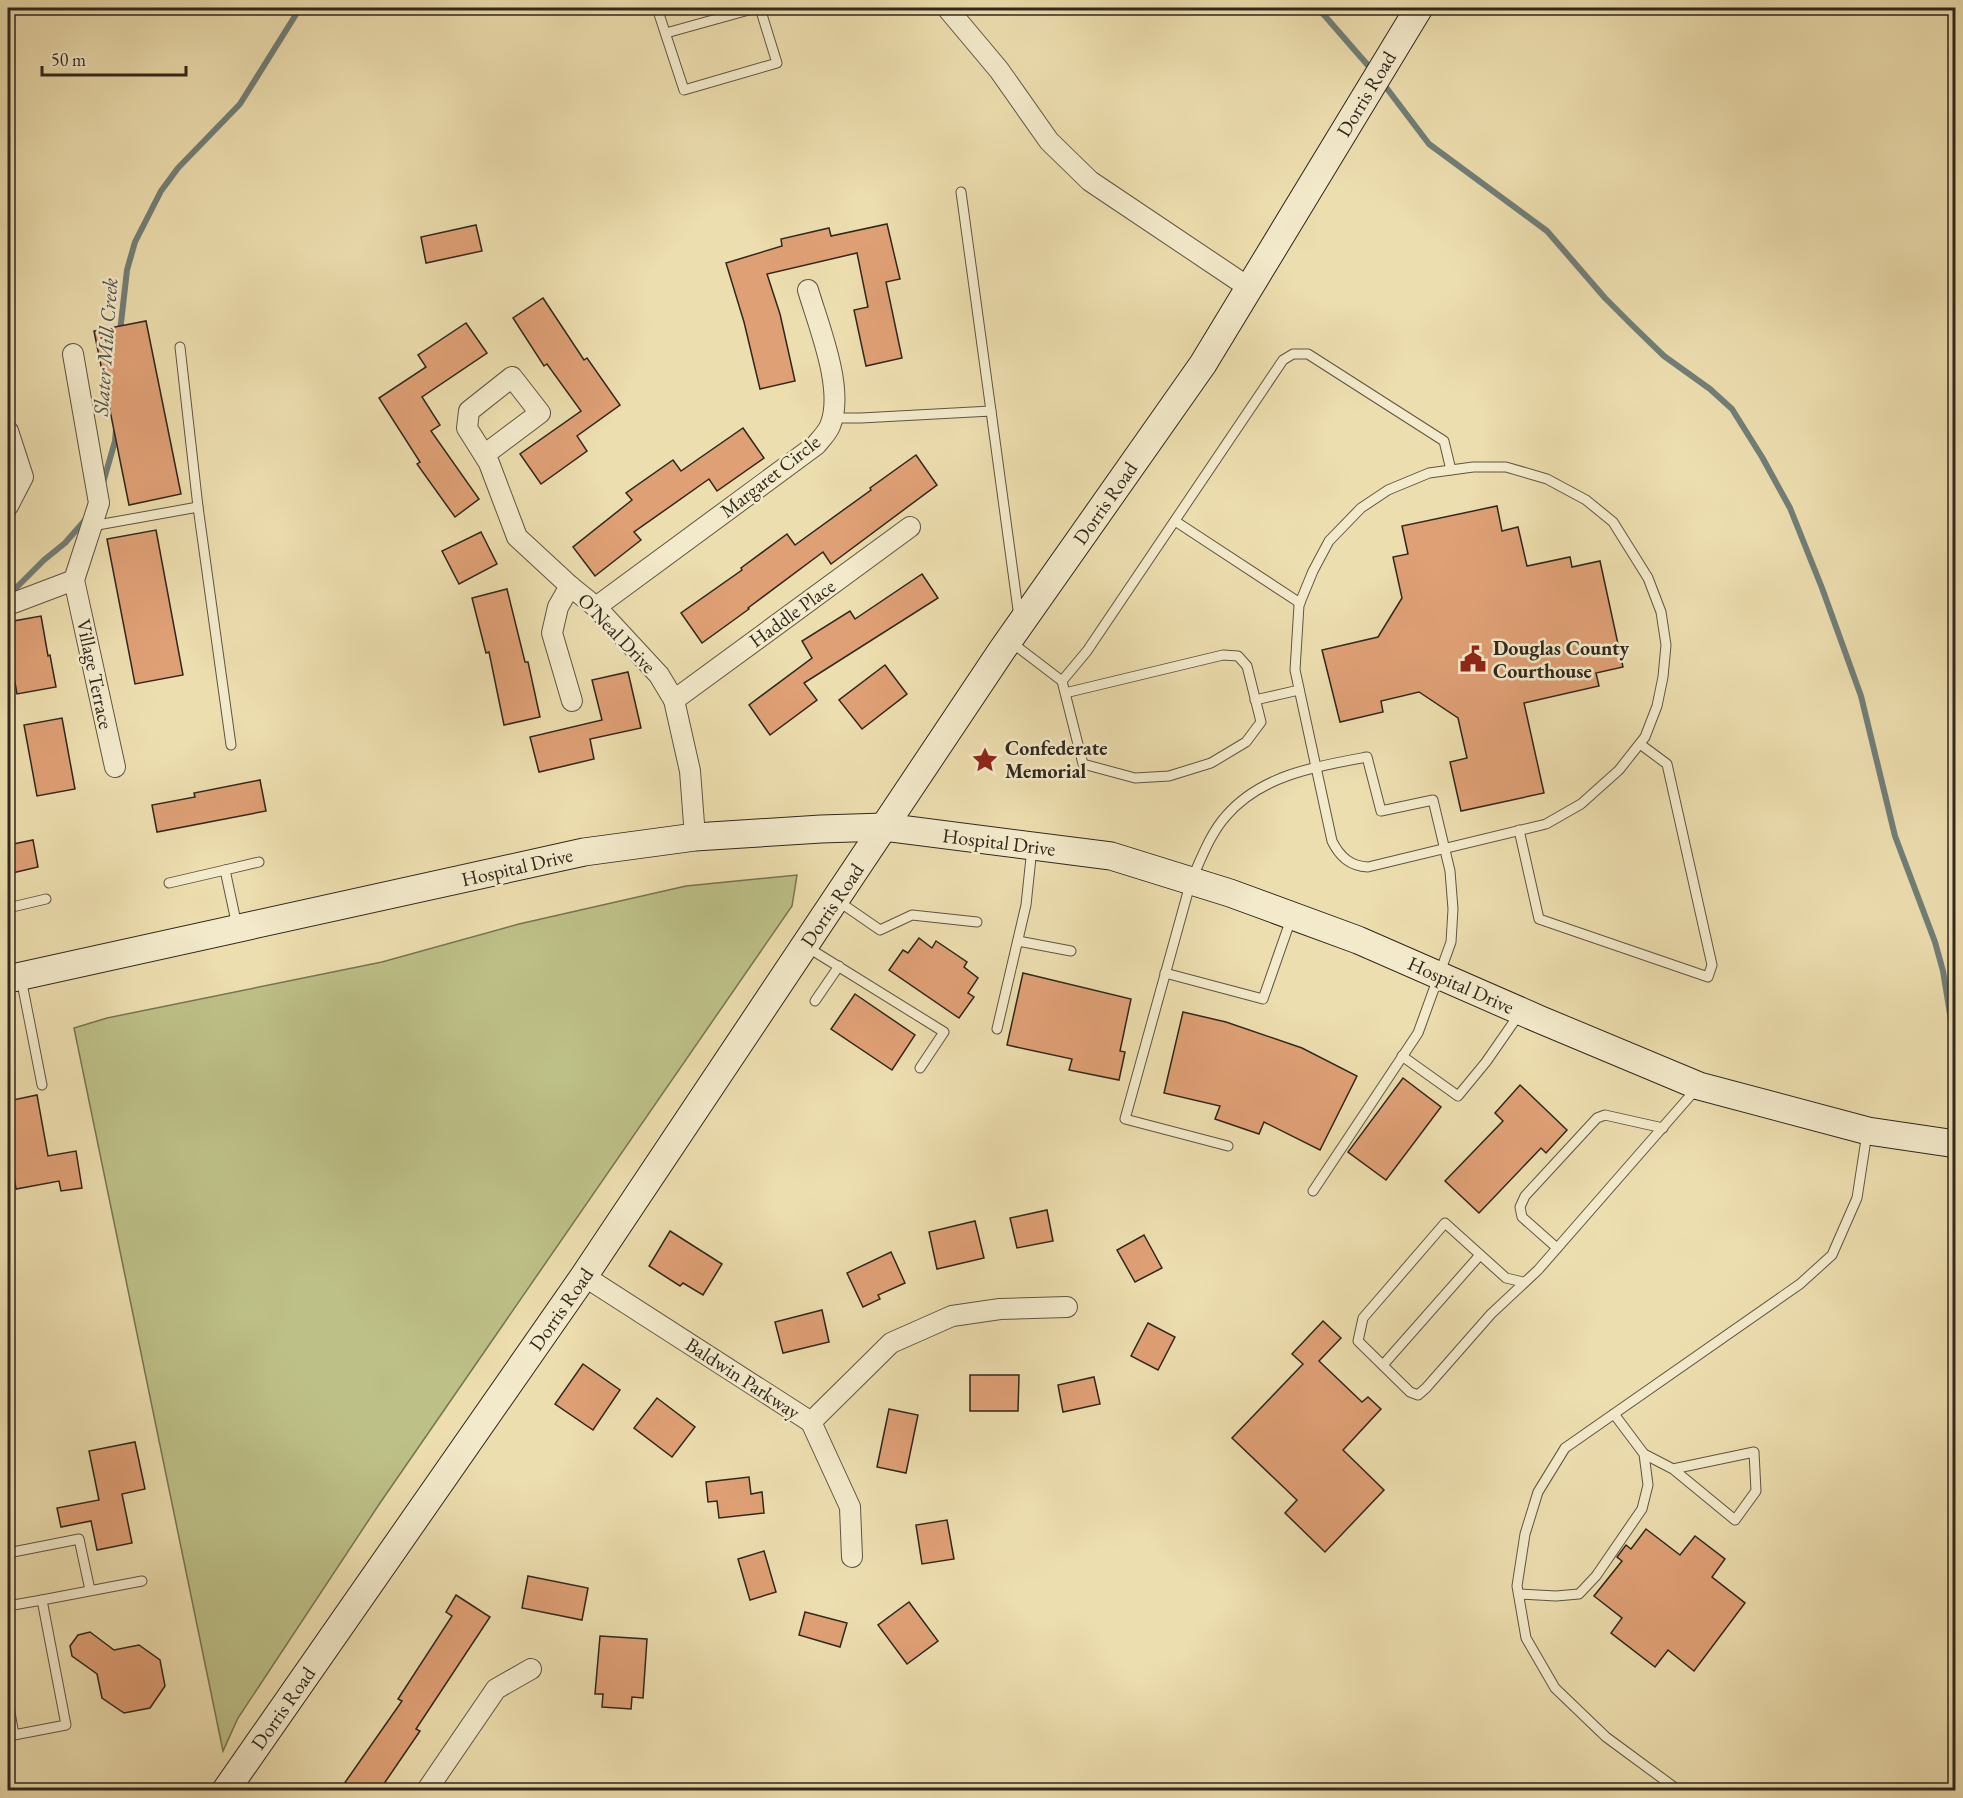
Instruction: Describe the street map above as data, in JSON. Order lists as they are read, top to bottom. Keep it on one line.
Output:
{"streets":{"street":["Dorris Road","Margaret Circle","Haddle Place","O'Neal Drive","Village Terrace","Hospital Drive","Baldwin Parkway"]},"crossings":[["Dorris Road","Hospital Drive"],["Dorris Road","Baldwin Parkway"],["Margaret Circle","O'Neal Drive"],["Haddle Place","O'Neal Drive"],["O'Neal Drive","Hospital Drive"]],"water":["Slater Mill Creek"],"places":{"public building":["Douglas County Courthouse"],"place":["Confederate Memorial"]},"scale_bar":"50 m"}
